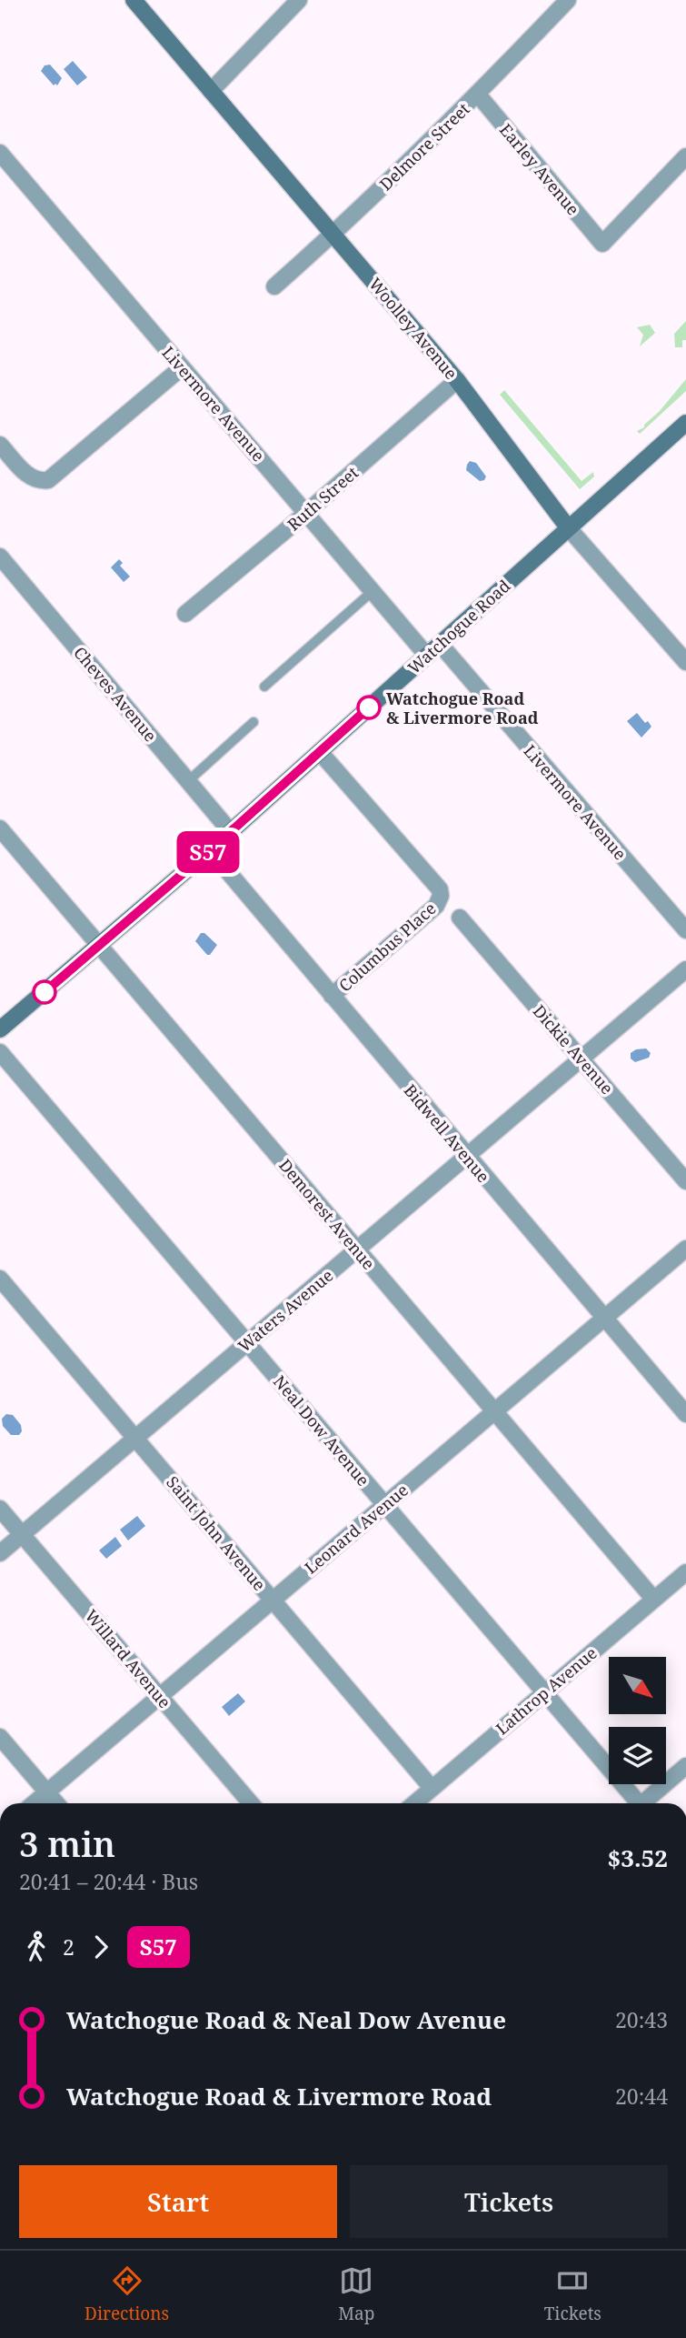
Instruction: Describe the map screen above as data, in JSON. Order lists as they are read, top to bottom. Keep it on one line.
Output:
{"streets":{"street":["Delmore Street","Earley Avenue","Woolley Avenue","Livermore Avenue","Ruth Street","Watchogue Road","Cheves Avenue","Columbus Place","Dickie Avenue","Bidwell Avenue","Demorest Avenue","Waters Avenue","Neal Dow Avenue","Leonard Avenue","Saint John Avenue","Willard Avenue","Lathrop Avenue"]},"crossings":[["Delmore Street","Earley Avenue"],["Delmore Street","Woolley Avenue"],["Woolley Avenue","Ruth Street"],["Woolley Avenue","Watchogue Road"],["Livermore Avenue","Ruth Street"],["Livermore Avenue","Watchogue Road"],["Watchogue Road","Cheves Avenue"],["Watchogue Road","Columbus Place"],["Watchogue Road","Bidwell Avenue"],["Watchogue Road","Demorest Avenue"],["Columbus Place","Bidwell Avenue"],["Dickie Avenue","Waters Avenue"],["Bidwell Avenue","Waters Avenue"],["Bidwell Avenue","Leonard Avenue"],["Demorest Avenue","Waters Avenue"],["Demorest Avenue","Leonard Avenue"],["Demorest Avenue","Lathrop Avenue"],["Waters Avenue","Neal Dow Avenue"],["Waters Avenue","Saint John Avenue"],["Waters Avenue","Willard Avenue"],["Neal Dow Avenue","Leonard Avenue"],["Neal Dow Avenue","Lathrop Avenue"],["Leonard Avenue","Saint John Avenue"],["Leonard Avenue","Willard Avenue"],["Saint John Avenue","Lathrop Avenue"]],"places":["Watchogue Road & Livermore Road"],"lines":["bus line S57"],"north":"bottom right","page":{"on_map":"S57","heading":["3 min","20:41 – 20:44 · Bus","$3.52"],"legs":["2","S57"],"list":[{"name":"Watchogue Road & Neal Dow Avenue","value":"20:43"},{"name":"Watchogue Road & Livermore Road","value":"20:44"}],"buttons":["Start","Tickets"],"tabs":["Directions","Map","Tickets"]}}
